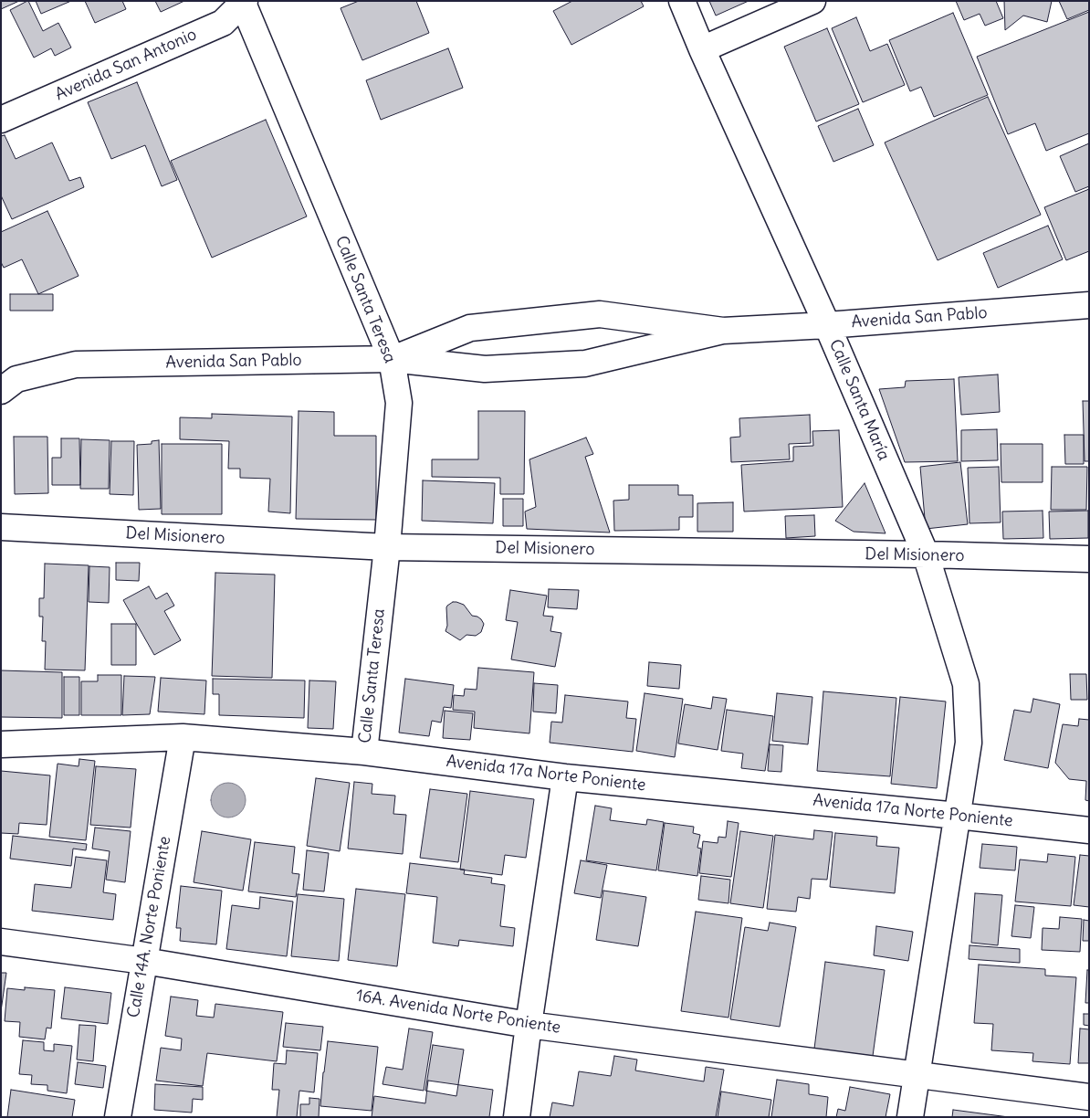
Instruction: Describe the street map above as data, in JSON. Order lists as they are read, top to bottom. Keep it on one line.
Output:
{"streets":{"street":["Avenida San Antonio","Calle Santa Teresa","Avenida San Pablo","Calle Santa María","Del Misionero","Avenida 17a Norte Poniente","Calle 14A. Norte Poniente","16A. Avenida Norte Poniente"]},"crossings":[["Avenida San Antonio","Calle Santa Teresa"],["Calle Santa Teresa","Avenida San Pablo"],["Calle Santa Teresa","Del Misionero"],["Calle Santa Teresa","Avenida 17a Norte Poniente"],["Avenida San Pablo","Calle Santa María"],["Calle Santa María","Del Misionero"],["Calle Santa María","Avenida 17a Norte Poniente"],["Calle Santa María","16A. Avenida Norte Poniente"],["Avenida 17a Norte Poniente","Calle 14A. Norte Poniente"],["Calle 14A. Norte Poniente","16A. Avenida Norte Poniente"]]}
